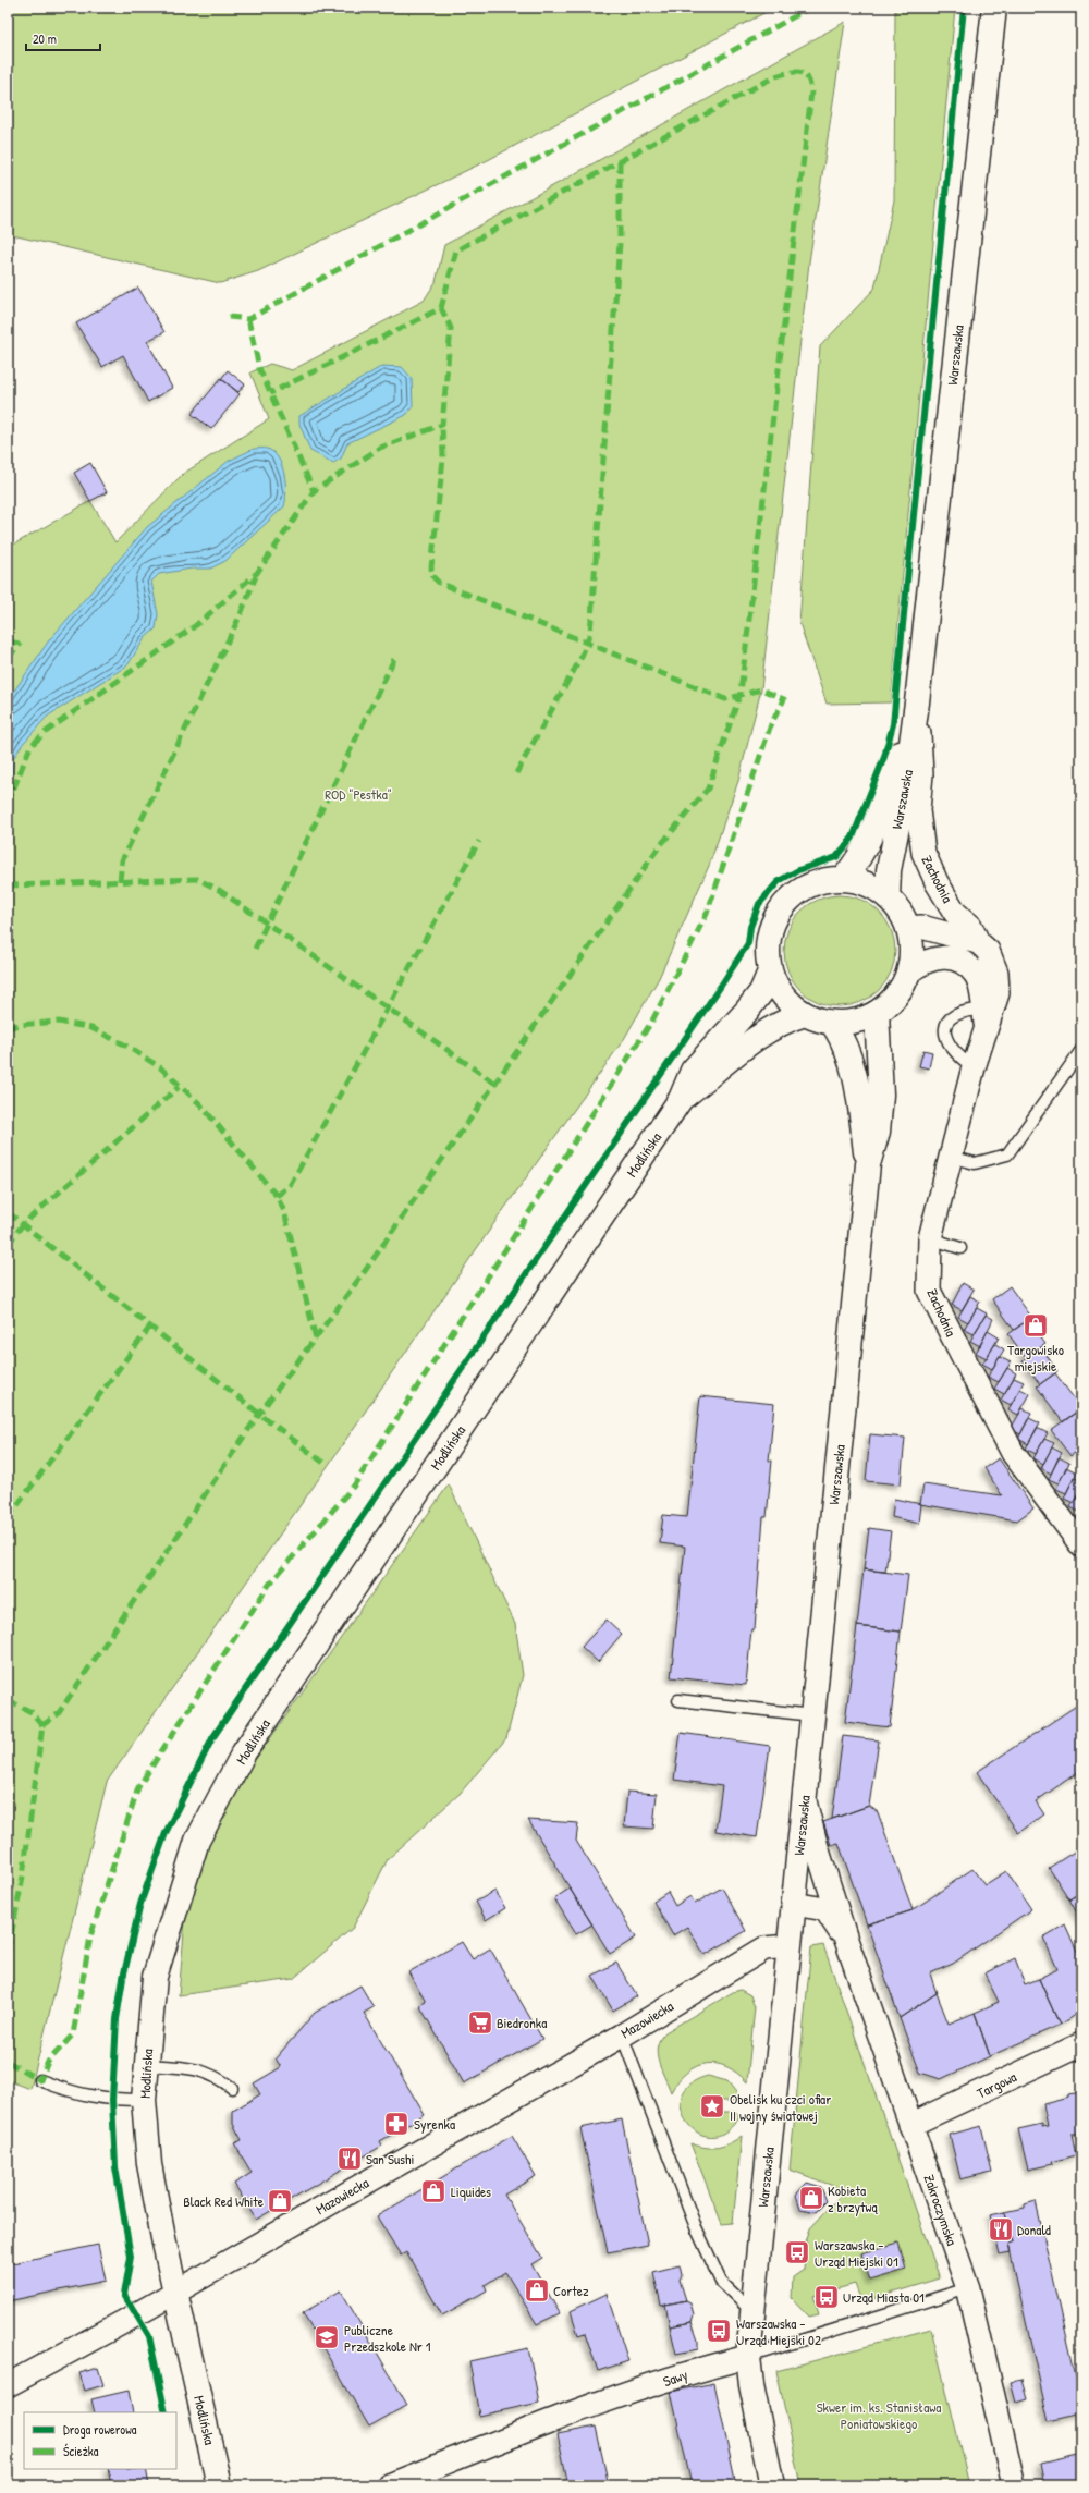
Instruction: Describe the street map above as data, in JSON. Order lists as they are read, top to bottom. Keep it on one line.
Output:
{"streets":{"main road":["Warszawska","Modlińska"],"street":["Zachodnia","Mazowiecka","Targowa","Zakroczymska","Sawy"]},"crossings":[["Warszawska","Zachodnia"],["Warszawska","Modlińska"],["Warszawska","Mazowiecka"],["Warszawska","Zakroczymska"],["Warszawska","Sawy"],["Zachodnia","Modlińska"],["Modlińska","Mazowiecka"],["Targowa","Zakroczymska"],["Zakroczymska","Sawy"]],"parks":["ROD \"Pestka\"","Skwer im. ks. Stanisława Poniatowskiego"],"places":{"shop":["Targowisko miejskie","Liquides","Kobieta z brzytwą","Black Red White","Cortez"],"supermarket":["Biedronka"],"place":["Obelisk ku czci ofiar II wojny światowej"],"pharmacy":["Syrenka"],"restaurant":["San Sushi","Donald"],"bus stop":["Warszawska - Urząd Miejski 01","Urząd Miasta 01","Warszawska - Urząd Miejski 02"],"school or university":["Publiczne Przedszkole Nr 1"]},"legend":["Droga rowerowa","Ścieżka"],"scale_bar":"20 m"}
